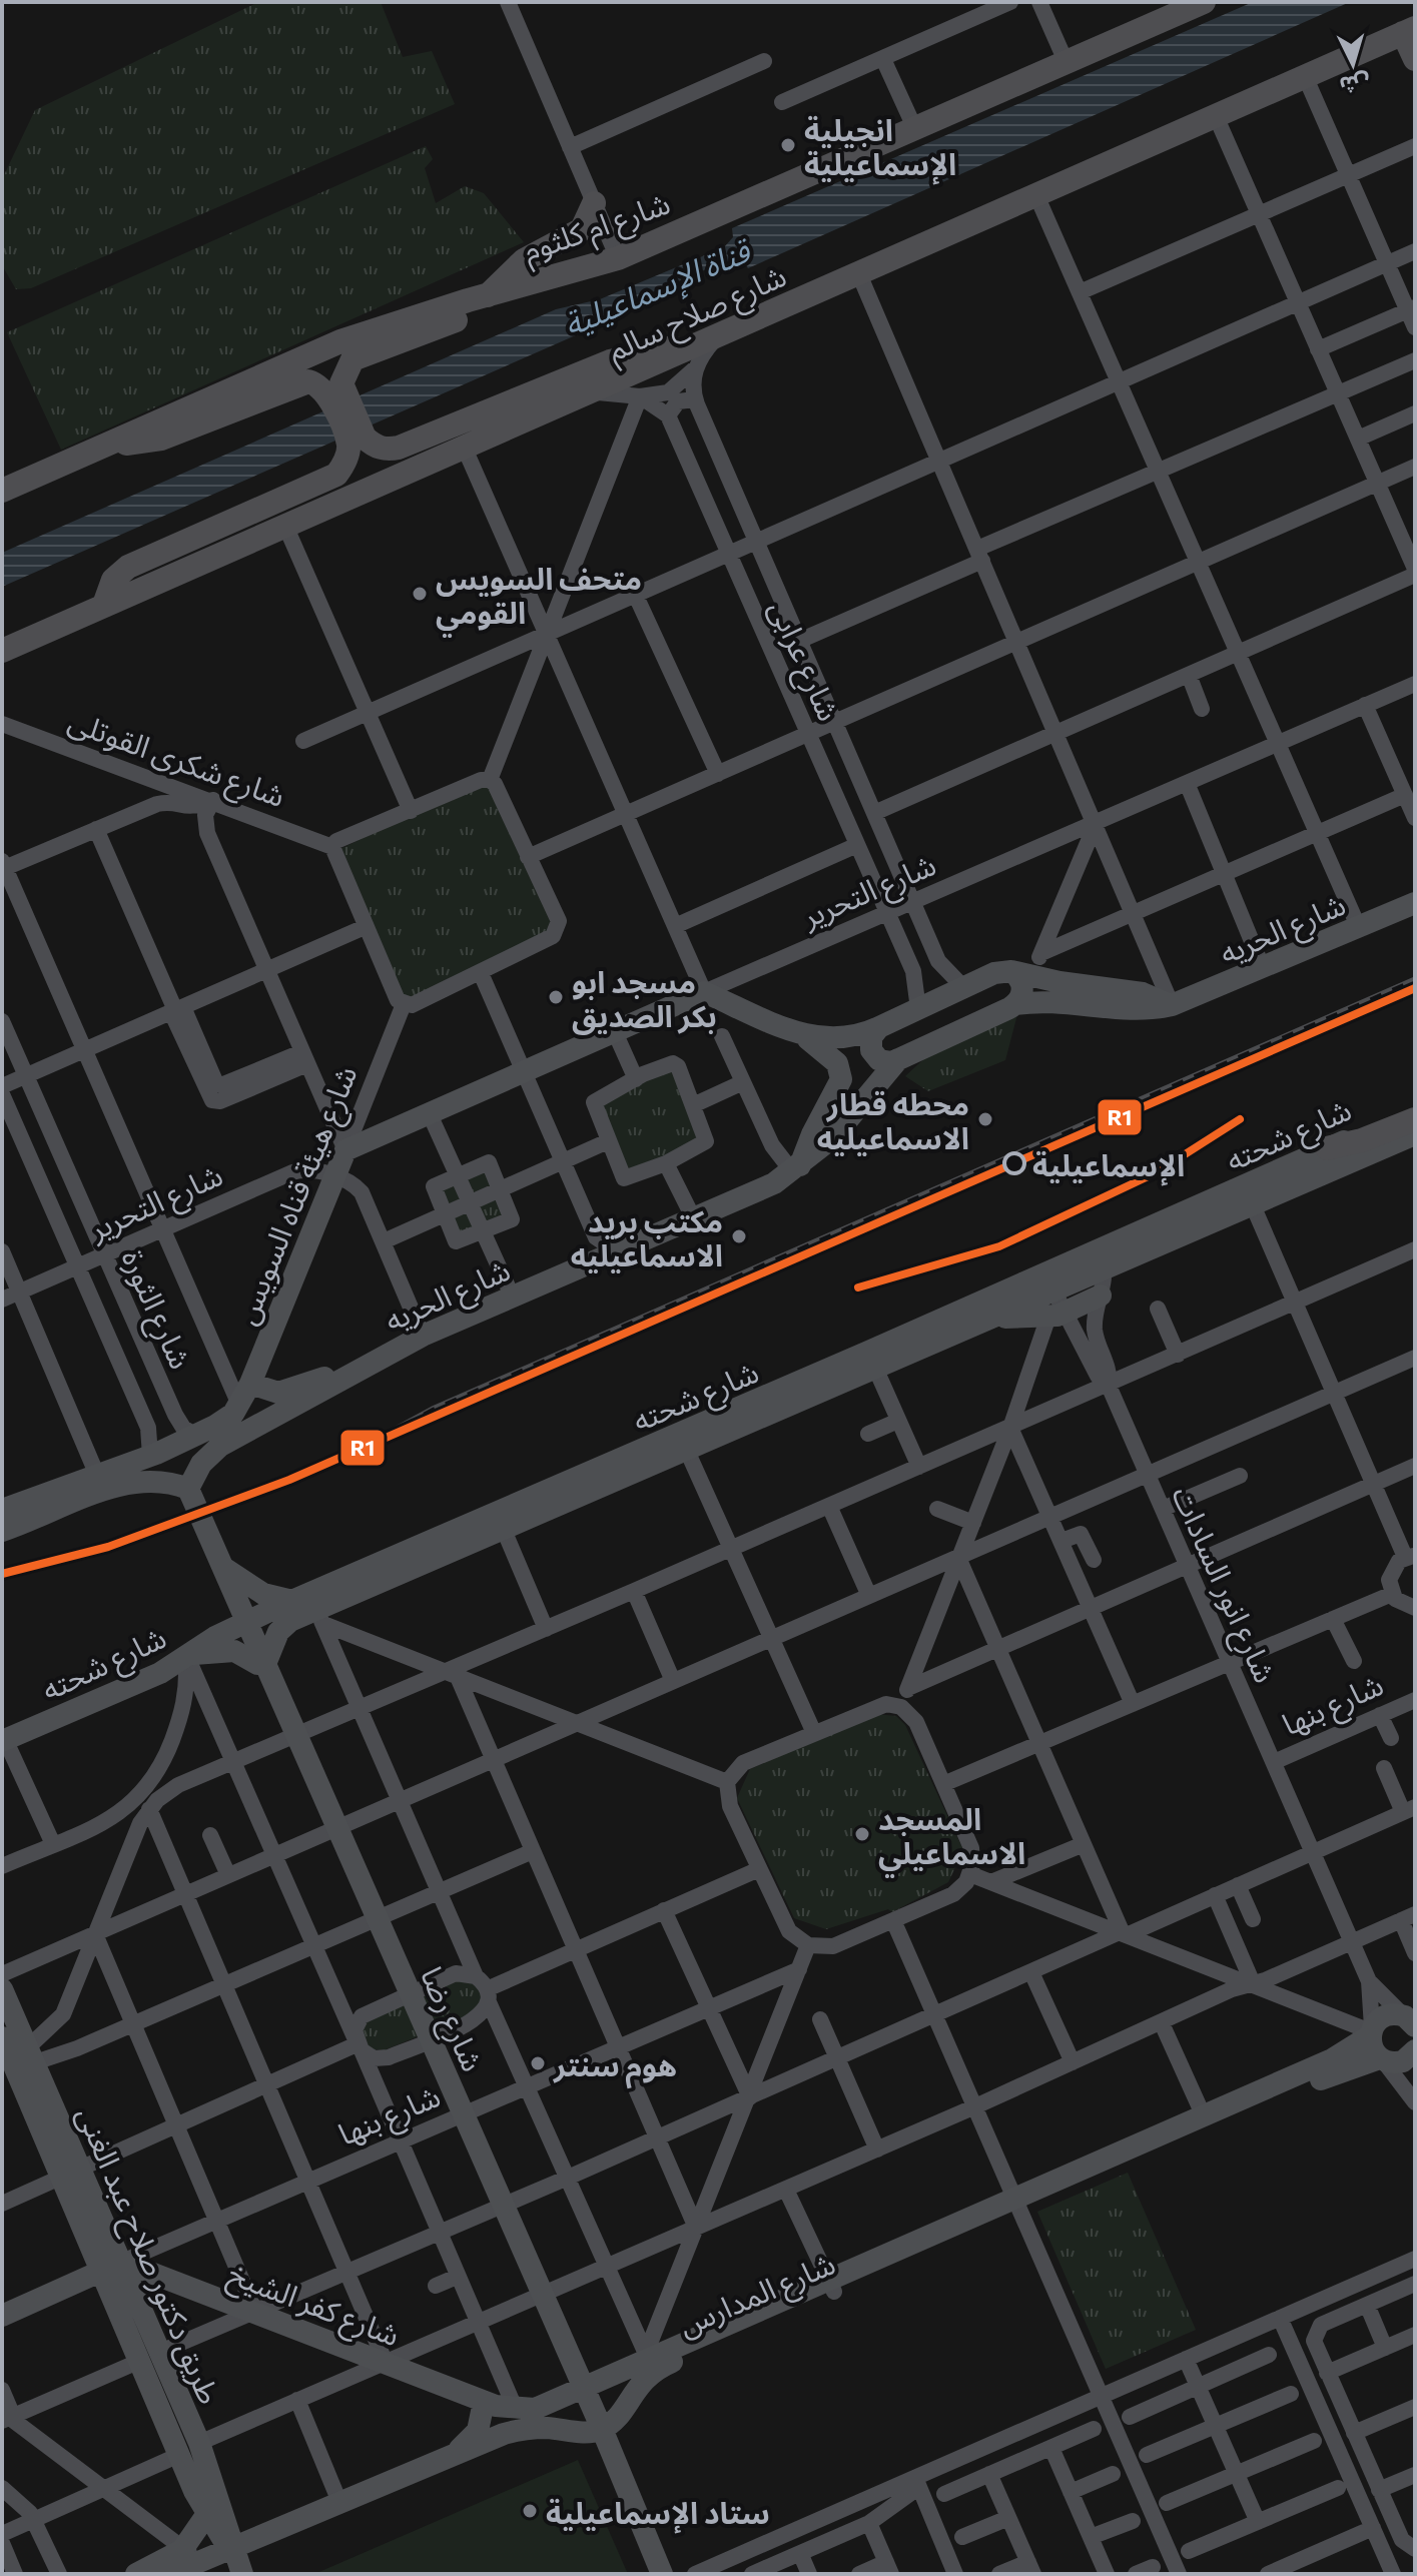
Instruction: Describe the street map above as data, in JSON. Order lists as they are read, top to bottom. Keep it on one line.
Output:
{"streets":{"highway":["شارع ام كلثوم","شارع صلاح سالم"],"main road":["شارع التحرير","شارع الحريه","شارع شحته","شارع هيئة قناه السويس","شارع بنها","شارع رضا","طريق دكتور صلاح عبد الغنى","شارع المدارس","شارع كفر الشيخ"],"street":["شارع عرابى","شارع شكرى القوتلى","شارع الثورة","شارع انور السادات"]},"crossings":[["شارع صلاح سالم","شارع عرابى"],["شارع عرابى","شارع التحرير"],["شارع التحرير","شارع هيئة قناه السويس"],["شارع التحرير","شارع الثورة"],["شارع الحريه","شارع رضا"],["شارع شحته","شارع انور السادات"],["شارع شحته","شارع رضا"],["شارع انور السادات","شارع بنها"],["شارع انور السادات","شارع المدارس"],["شارع بنها","شارع رضا"],["شارع بنها","طريق دكتور صلاح عبد الغنى"],["شارع بنها","شارع كفر الشيخ"],["شارع رضا","شارع المدارس"],["طريق دكتور صلاح عبد الغنى","شارع كفر الشيخ"],["شارع المدارس","شارع كفر الشيخ"]],"water":["قناة الإسماعيلية"],"places":["انجيلية الإسماعيلية","متحف السويس القومي","مسجد ابو بكر الصديق","محطه قطار الاسماعيليه","الإسماعيلية","مكتب بريد الاسماعيليه","المسجد الاسماعيلي","هوم سنتر","ستاد الإسماعيلية"],"lines":["transit line R1"],"north":"bottom"}
